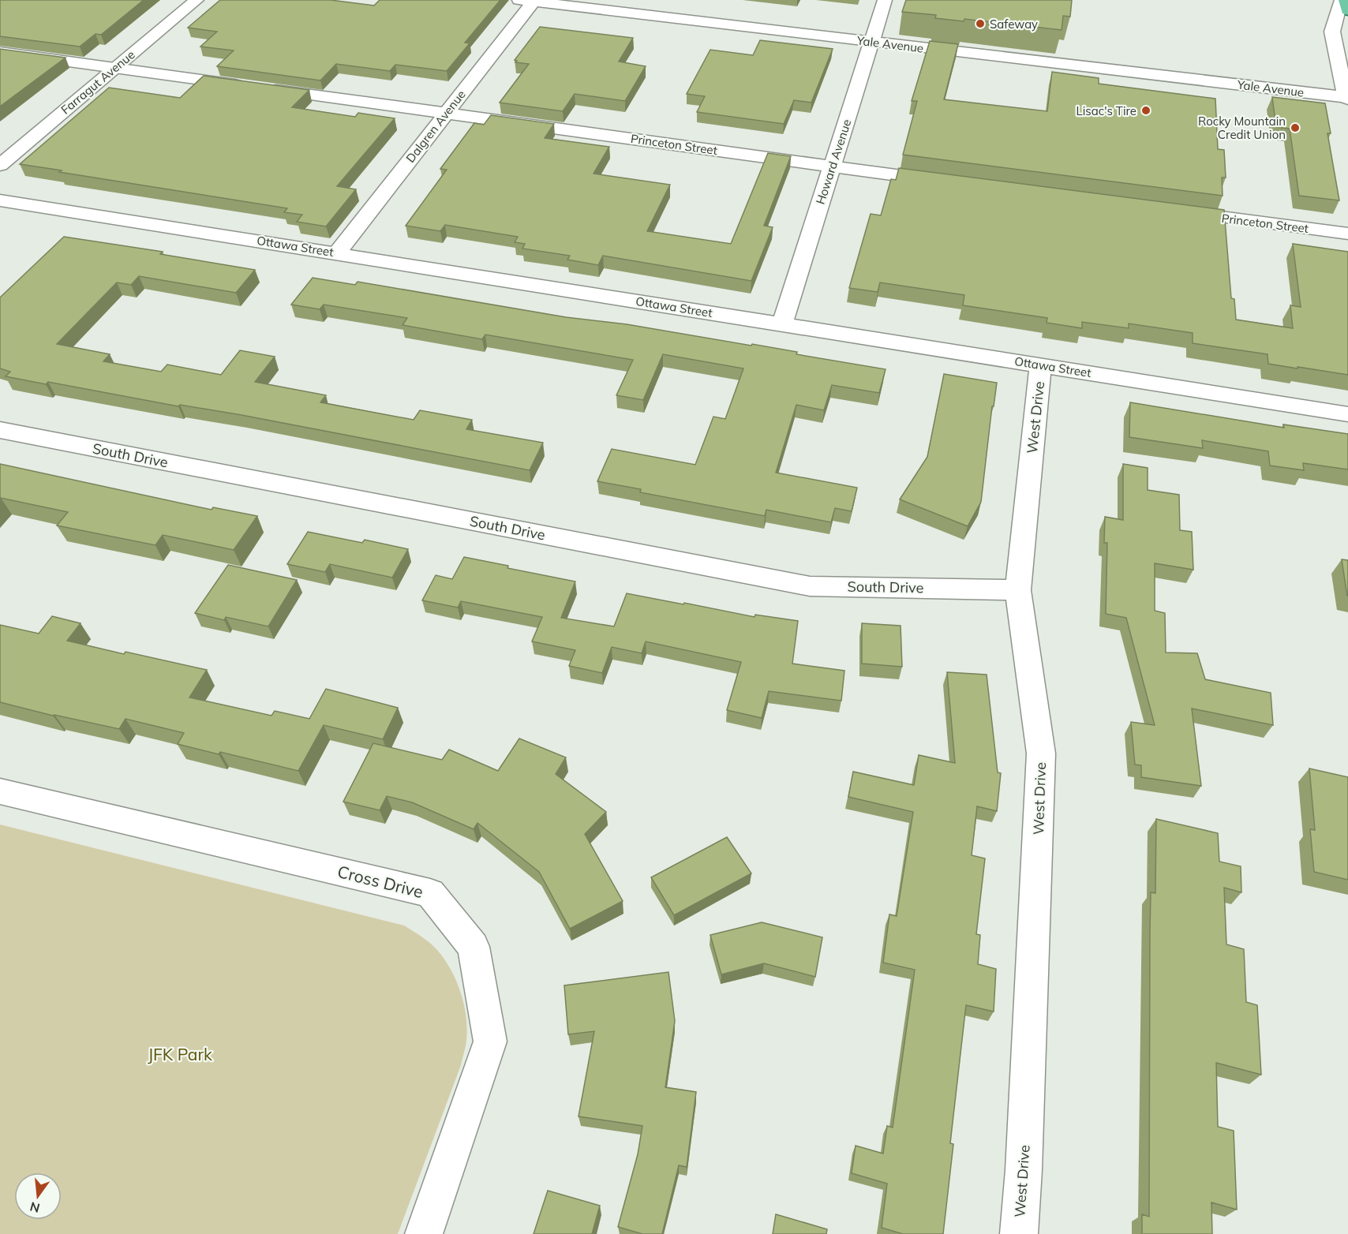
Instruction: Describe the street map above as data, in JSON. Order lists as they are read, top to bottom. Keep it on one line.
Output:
{"streets":{"street":["Yale Avenue","Farragut Avenue","Dalgren Avenue","Princeton Street","Howard Avenue","Ottawa Street","West Drive","South Drive","Cross Drive"]},"crossings":[["Yale Avenue","Dalgren Avenue"],["Yale Avenue","Howard Avenue"],["Farragut Avenue","Princeton Street"],["Dalgren Avenue","Princeton Street"],["Dalgren Avenue","Ottawa Street"],["Princeton Street","Howard Avenue"],["Howard Avenue","Ottawa Street"],["Ottawa Street","West Drive"],["West Drive","South Drive"]],"parks":["JFK Park"],"places":["Safeway","Lisac's Tire","Rocky Mountain Credit Union"],"north":"bottom"}
